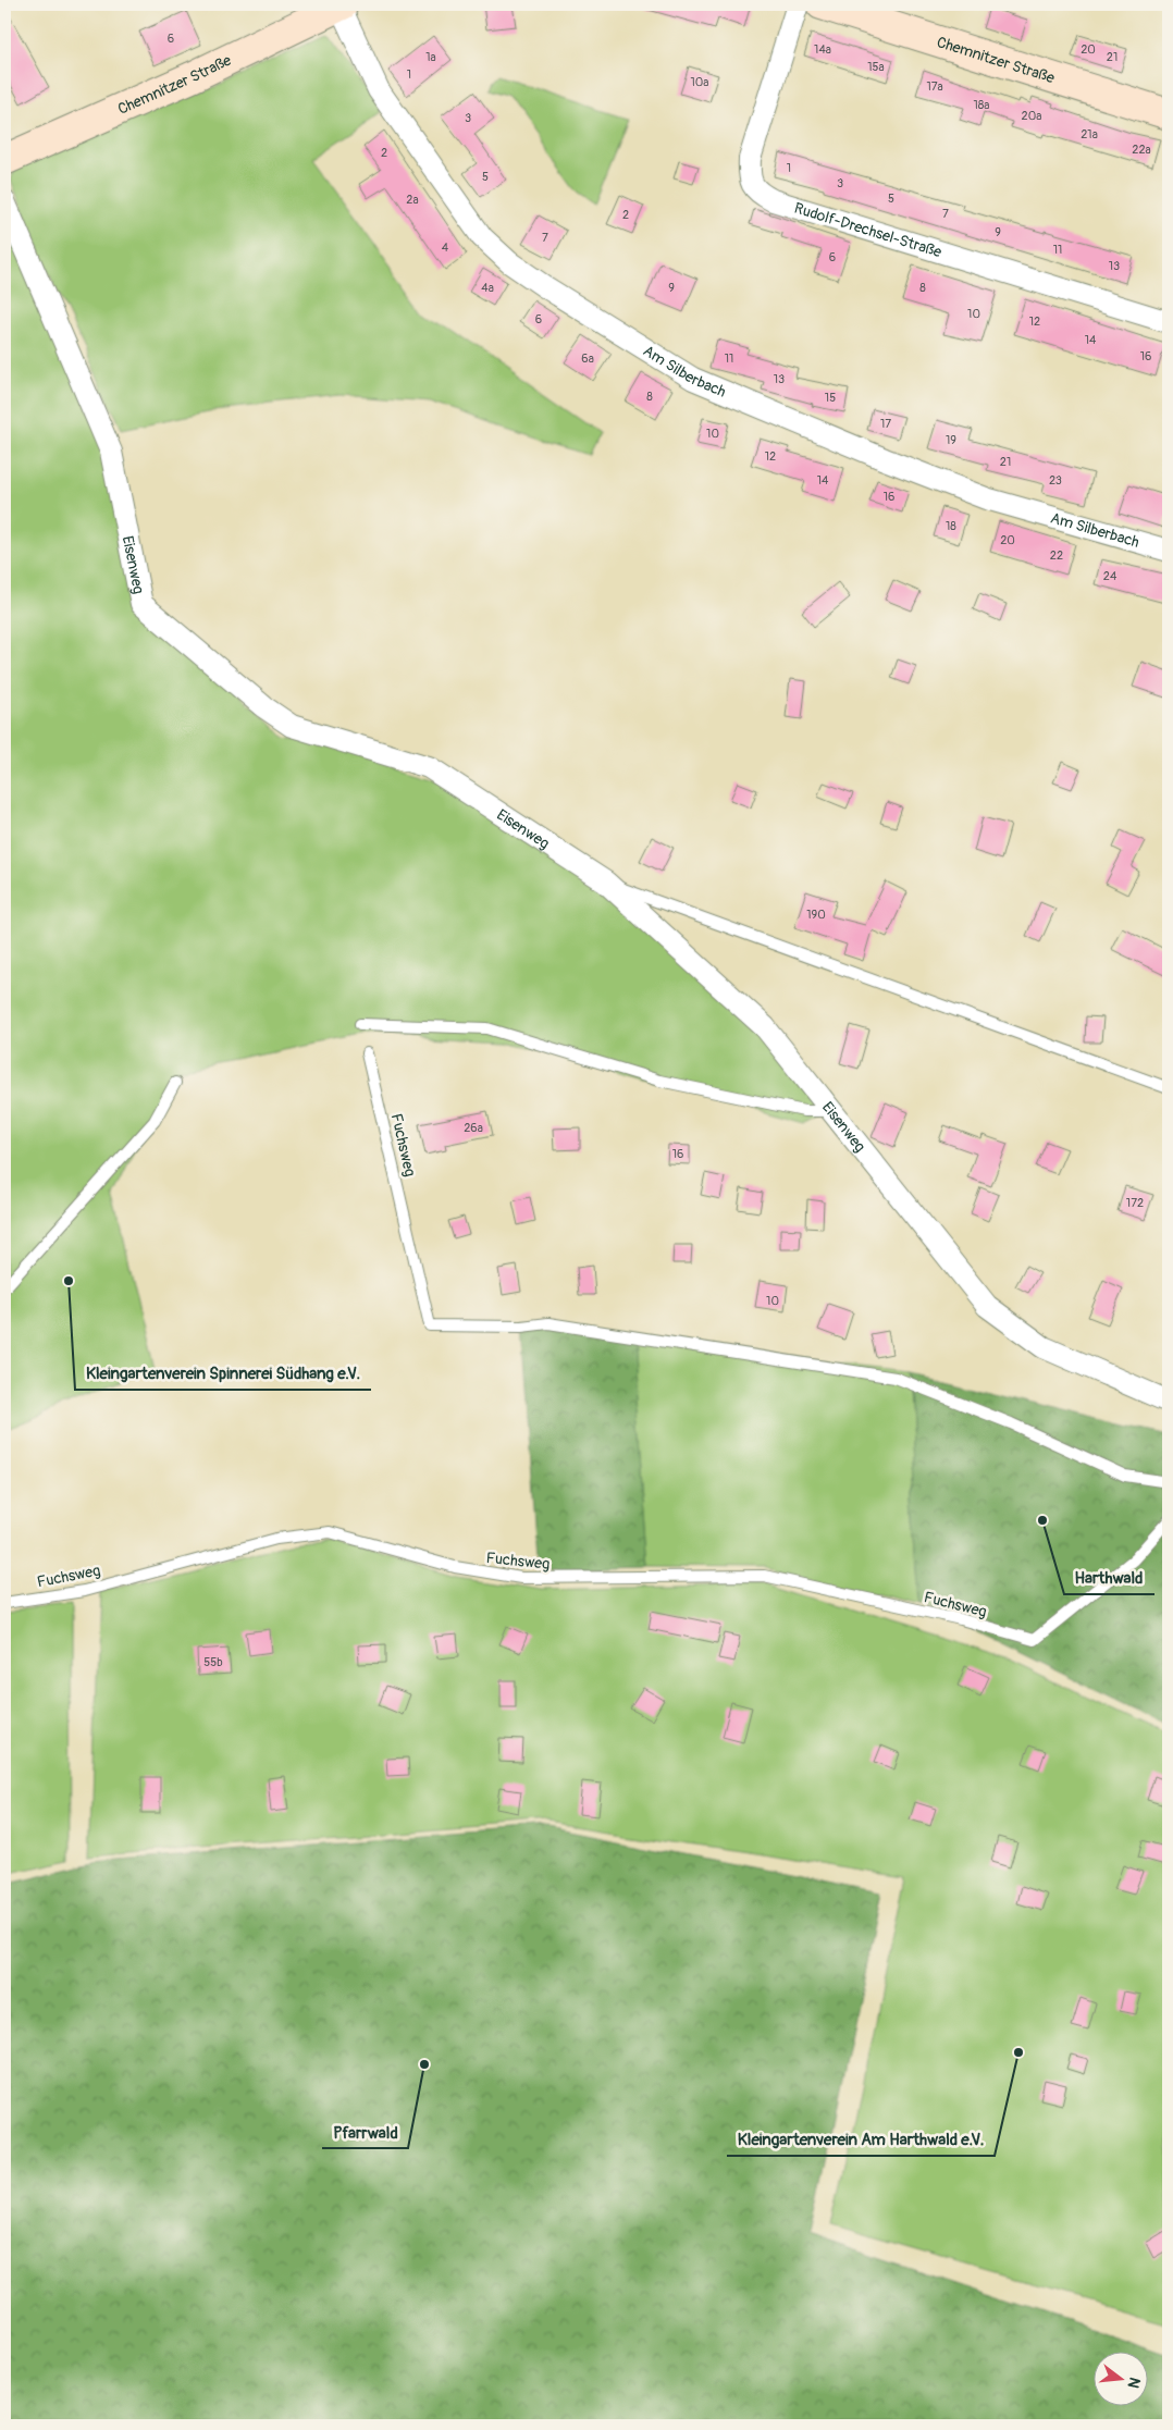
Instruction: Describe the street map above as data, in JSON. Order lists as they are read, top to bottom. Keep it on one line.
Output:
{"streets":{"street":["Chemnitzer Straße","Rudolf-Drechsel-Straße","Am Silberbach","Eisenweg"],"lane":["Fuchsweg"]},"crossings":[["Chemnitzer Straße","Am Silberbach"]],"places":["Kleingartenverein Spinnerei Südhang e.V.","Harthwald","Kleingartenverein Am Harthwald e.V.","Pfarrwald"],"house_numbers":["6","14a","20","1a","21","15a","1","10a","17a","18a","20a","3","21a","22a","2","1","5","3","5","2a","7","2","9","7","4","11","6","13","4a","9","8","10","6","12","14","16","6a","11","13","8","15","17","10","19","12","21","14","23","16","18","20","22","24","190","26a","16","172","10","55b"],"north":"right"}
